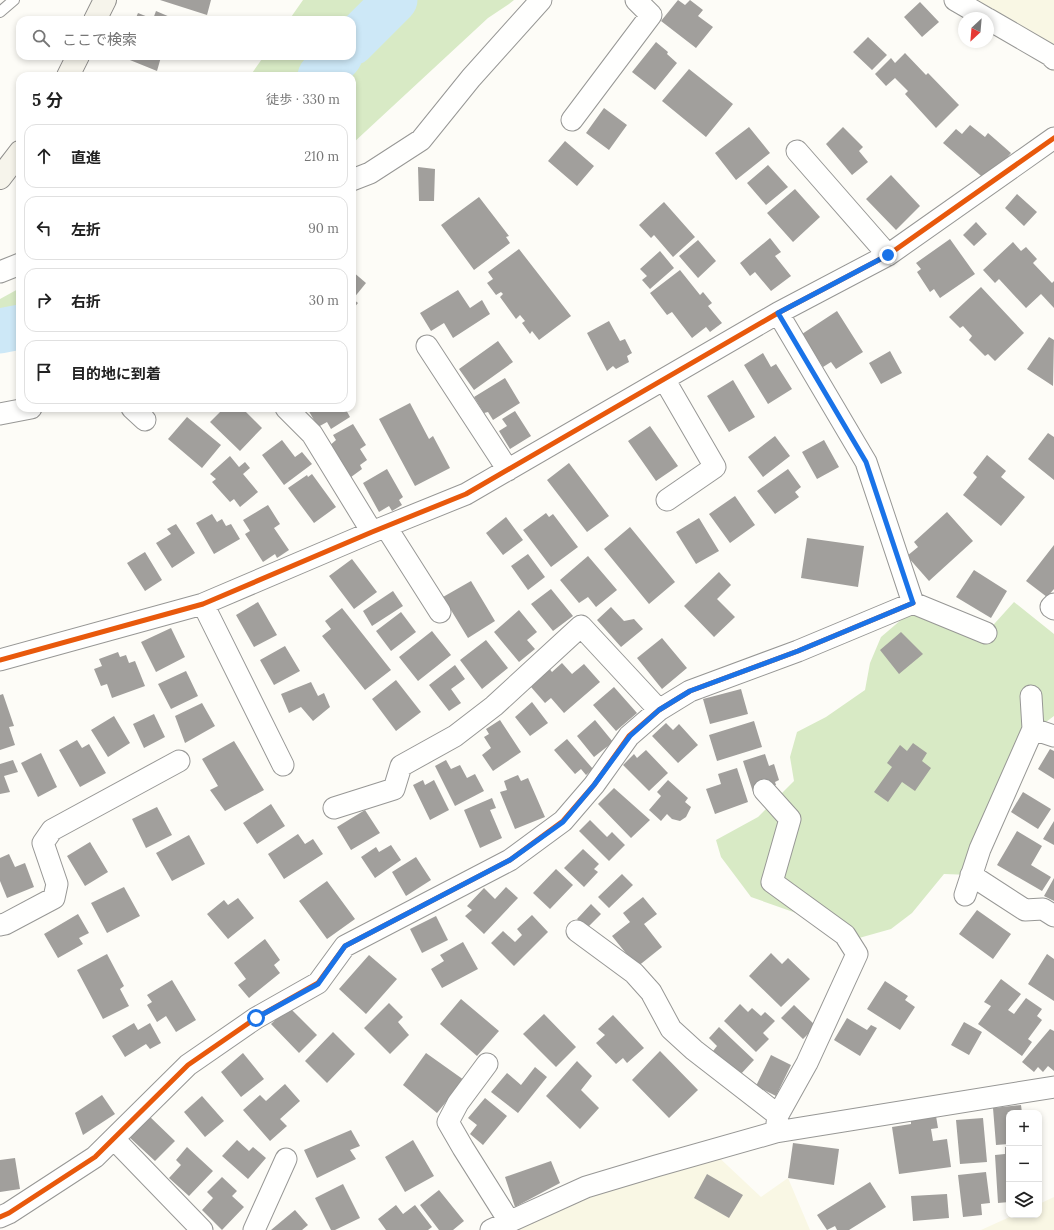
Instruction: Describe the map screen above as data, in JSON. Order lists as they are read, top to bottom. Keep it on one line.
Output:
{"north":"bottom left","page":{"search":"ここで検索","heading":["5 分","徒歩 · 330 m"],"list":[["直進","210 m"],["左折","90 m"],["右折","30 m"],"目的地に到着"],"map_buttons":["+","−"]}}
